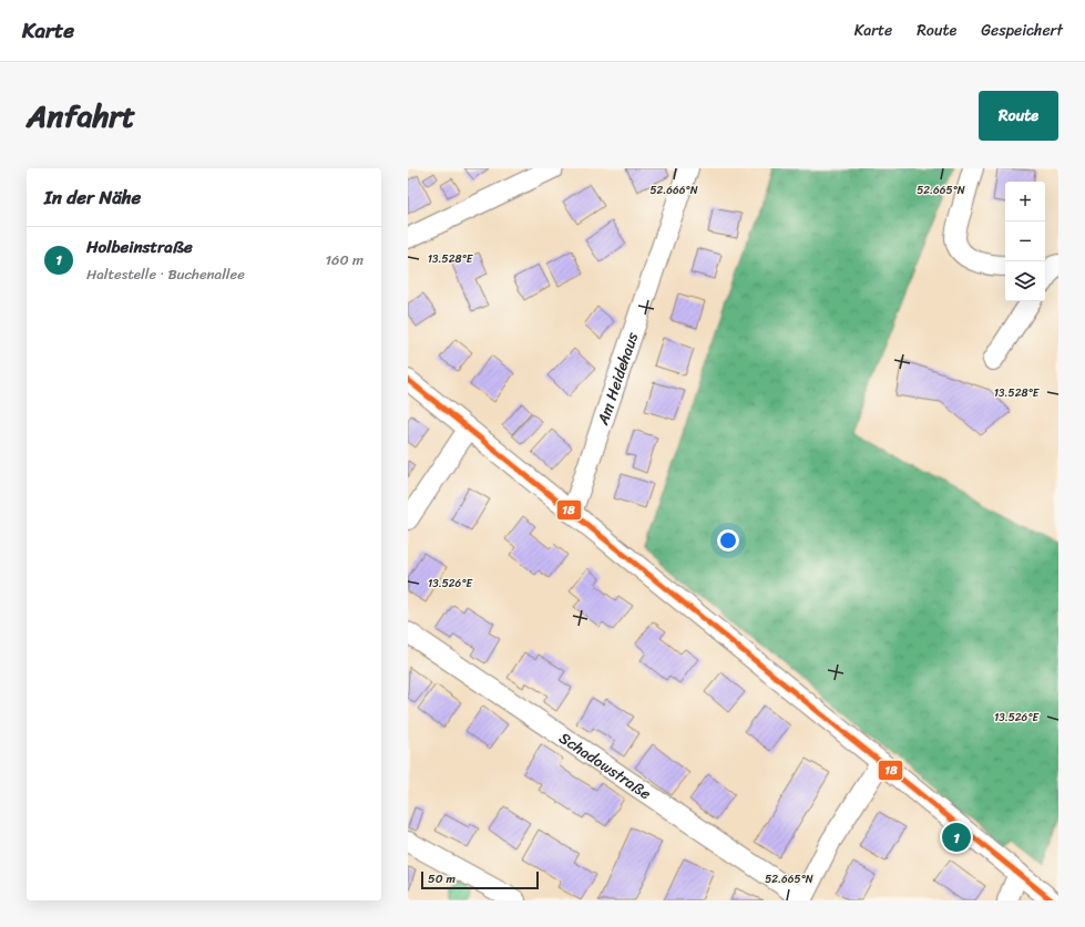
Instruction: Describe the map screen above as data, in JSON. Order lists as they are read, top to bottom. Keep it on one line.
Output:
{"streets":{"street":["Am Heidehaus","Schadowstraße"]},"lines":["transit line 18"],"scale_bar":"50 m","page":{"header":"Karte","nav":["Karte","Route","Gespeichert"],"title":"Anfahrt","buttons":"Route","heading":"In der Nähe","map_buttons":["+","−"],"list":[{"mark":"1","name":"Holbeinstraße","note":"Haltestelle · Buchenallee","value":"160 m"}],"pins":"1","scale":"50 m"},"coordinates":["52.666°N","52.665°N","13.528°E","13.526°E"]}
